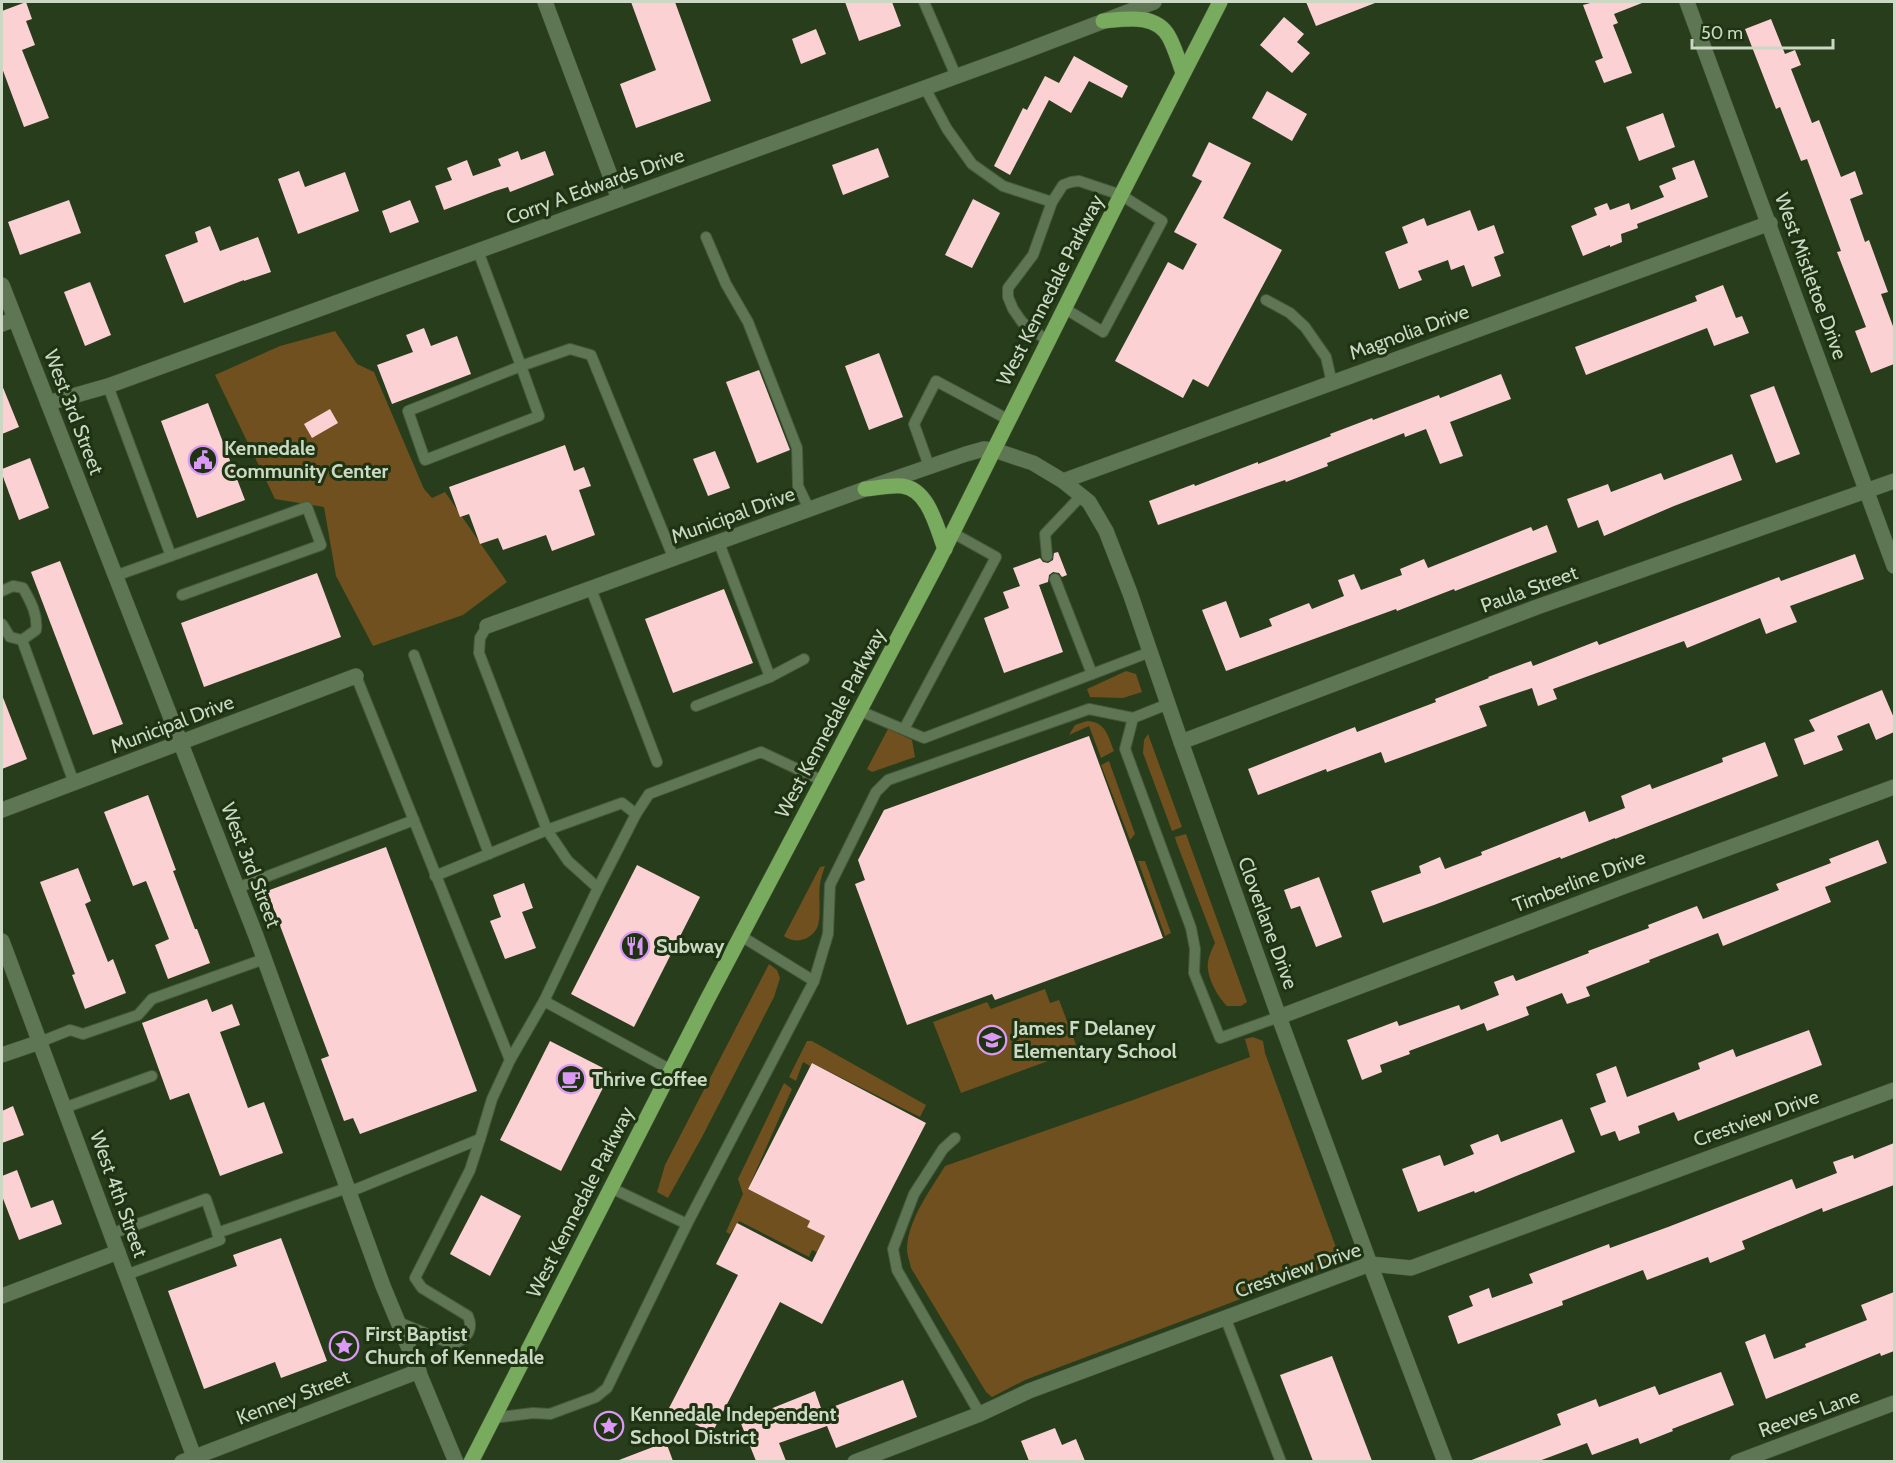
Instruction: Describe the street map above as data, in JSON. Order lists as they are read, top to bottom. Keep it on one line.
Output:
{"streets":{"main road":["West Kennedale Parkway"],"street":["Corry A Edwards Drive","West Mistletoe Drive","Magnolia Drive","West 3rd Street","Municipal Drive","Paula Street","Timberline Drive","Cloverlane Drive","Crestview Drive","West 4th Street","Kenney Street","Reeves Lane"]},"crossings":[["Corry A Edwards Drive","West 3rd Street"],["West Mistletoe Drive","Magnolia Drive"],["West Mistletoe Drive","Paula Street"],["West Kennedale Parkway","Municipal Drive"],["West Kennedale Parkway","Cloverlane Drive"],["Magnolia Drive","Cloverlane Drive"],["West 3rd Street","Municipal Drive"],["West 3rd Street","Kenney Street"],["Municipal Drive","Cloverlane Drive"],["Paula Street","Cloverlane Drive"],["Timberline Drive","Cloverlane Drive"],["Cloverlane Drive","Crestview Drive"],["West 4th Street","Kenney Street"]],"places":{"public building":["Kennedale Community Center"],"restaurant":["Subway"],"school or university":["James F Delaney Elementary School"],"cafe":["Thrive Coffee"],"place":["First Baptist Church of Kennedale","Kennedale Independent School District"]},"scale_bar":"50 m"}
